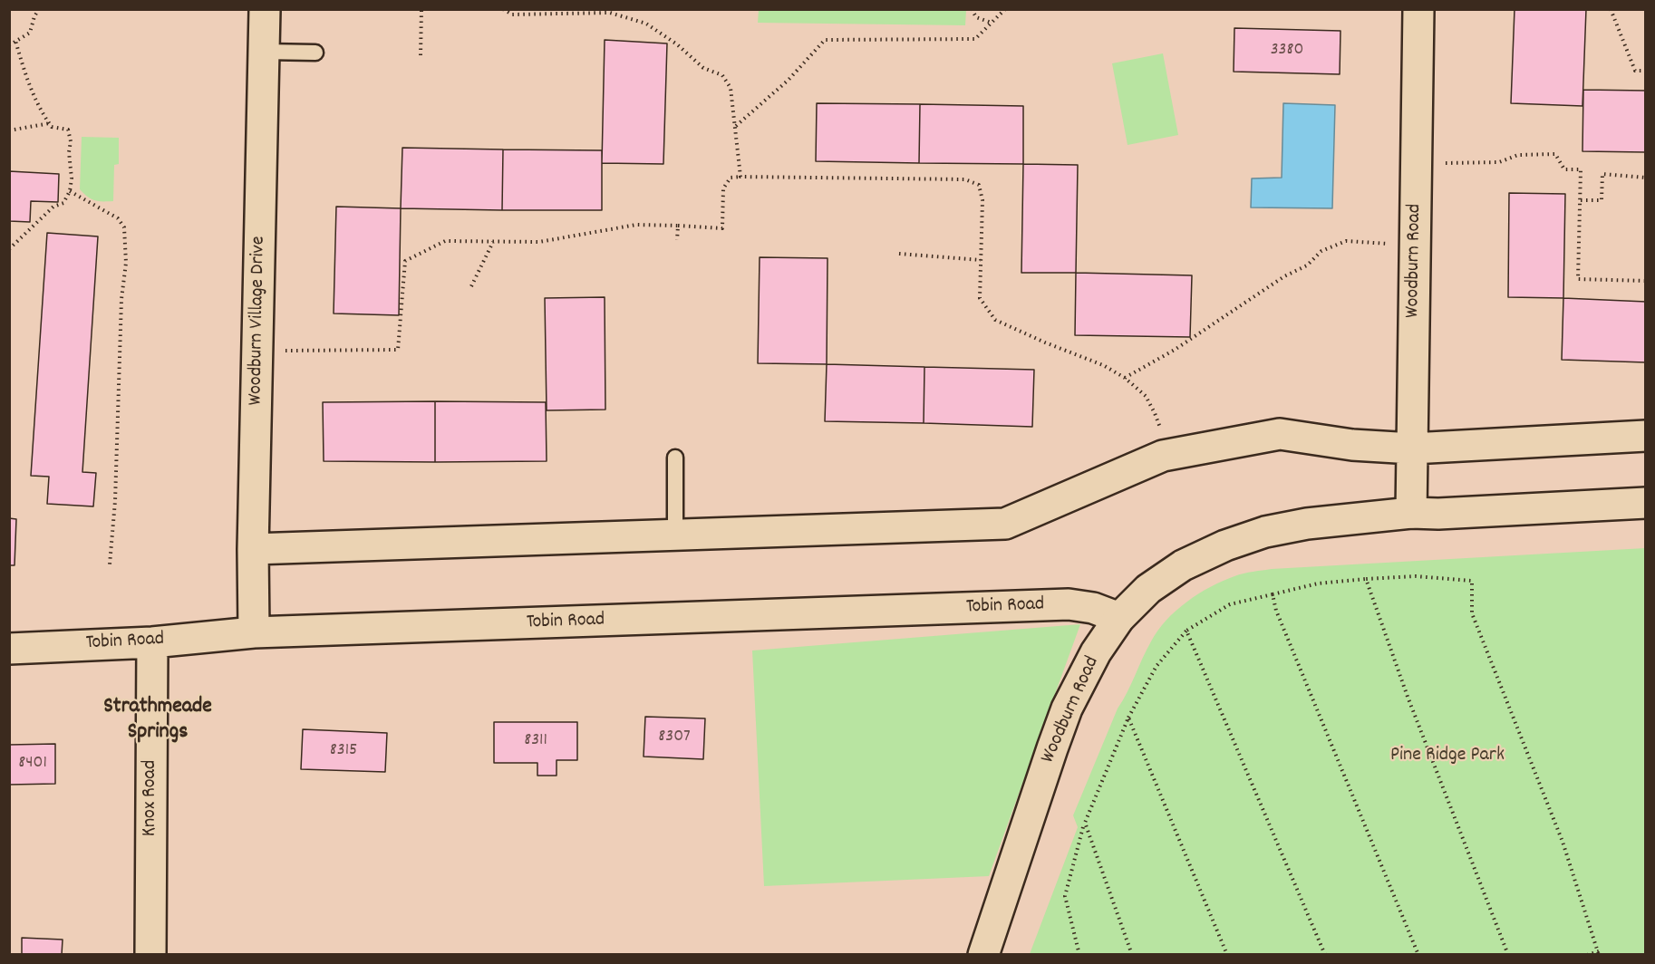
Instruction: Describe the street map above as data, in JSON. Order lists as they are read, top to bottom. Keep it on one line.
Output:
{"streets":{"street":["Woodburn Road","Woodburn Village Drive","Tobin Road","Knox Road"]},"crossings":[["Woodburn Road","Tobin Road"],["Woodburn Village Drive","Tobin Road"],["Tobin Road","Knox Road"]],"districts":["Strathmeade Springs"],"parks":["Pine Ridge Park"],"house_numbers":["3380","8307","8311","8315","8401"]}
